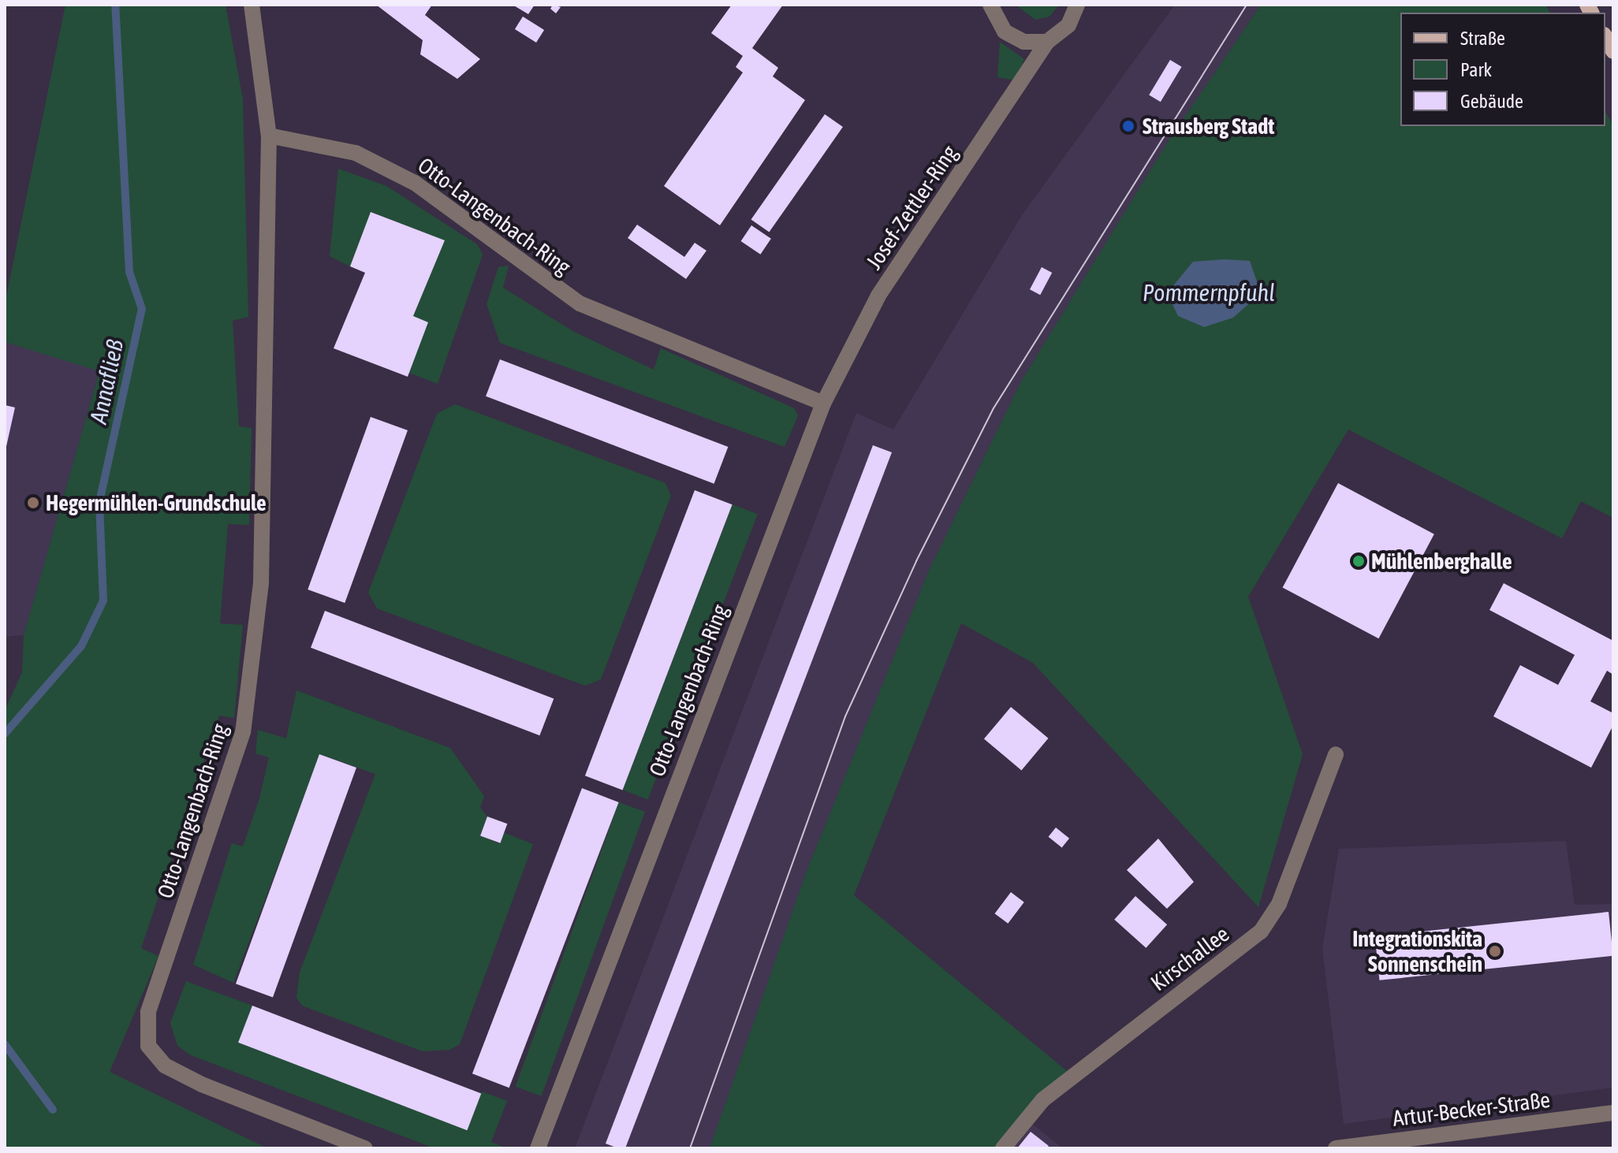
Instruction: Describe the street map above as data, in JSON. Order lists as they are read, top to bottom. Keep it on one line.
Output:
{"streets":{"street":["Josef-Zettler-Ring","Otto-Langenbach-Ring","Kirschallee","Artur-Becker-Straße"]},"crossings":[["Josef-Zettler-Ring","Otto-Langenbach-Ring"]],"water":["Pommernpfuhl","Annafließ"],"places":["Strausberg Stadt","Hegermühlen-Grundschule","Mühlenberghalle","Integrationskita Sonnenschein"],"legend":["Straße","Park","Gebäude"]}
